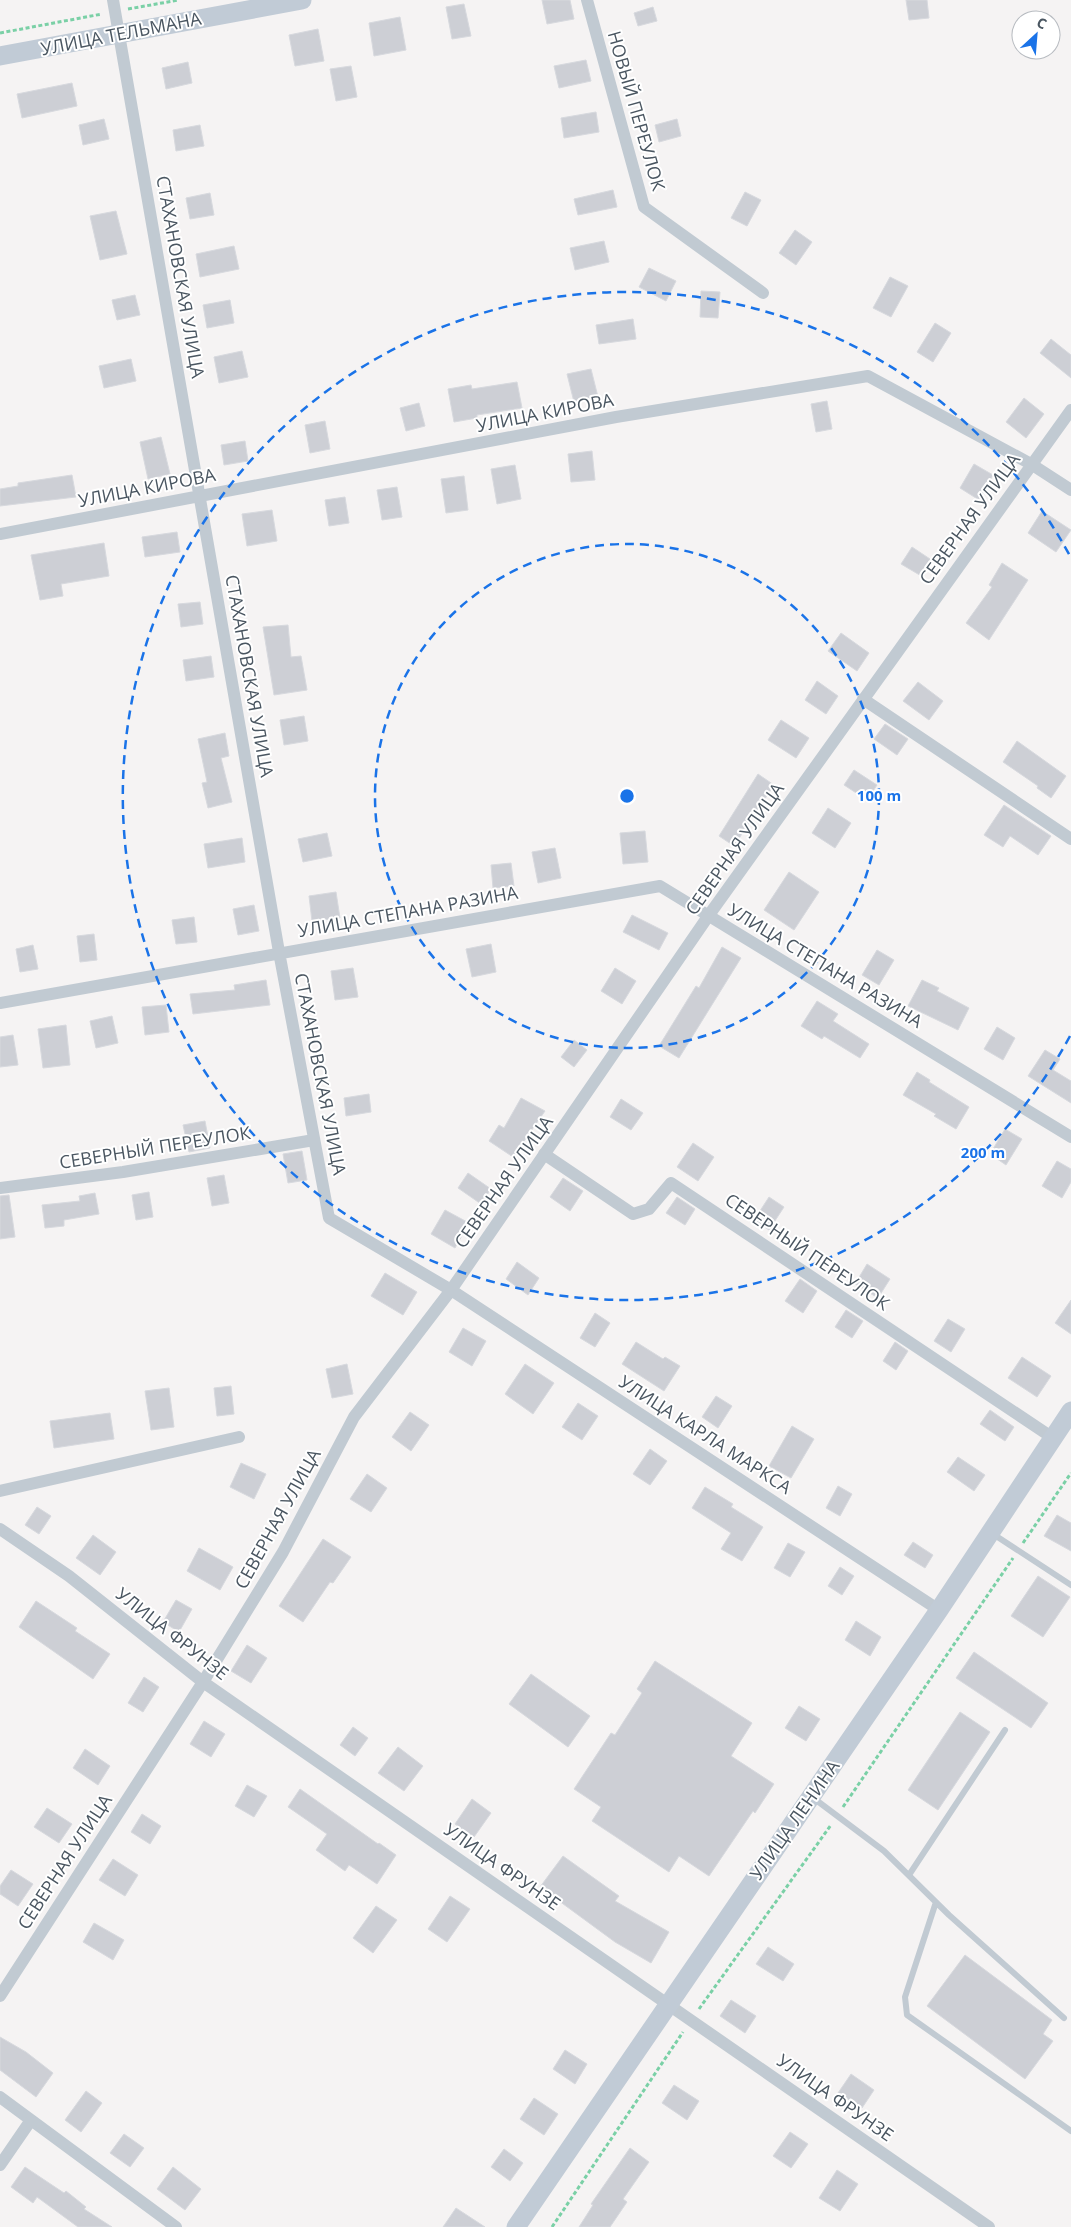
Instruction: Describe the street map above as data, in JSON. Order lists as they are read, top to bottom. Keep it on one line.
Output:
{"streets":{"main road":["УЛИЦА ТЕЛЬМАНА","УЛИЦА ЛЕНИНА"],"street":["НОВЫЙ ПЕРЕУЛОК","СТАХАНОВСКАЯ УЛИЦА","УЛИЦА КИРОВА","СЕВЕРНАЯ УЛИЦА","УЛИЦА СТЕПАНА РАЗИНА","СЕВЕРНЫЙ ПЕРЕУЛОК","УЛИЦА КАРЛА МАРКСА","УЛИЦА ФРУНЗЕ"]},"crossings":[["УЛИЦА ТЕЛЬМАНА","СТАХАНОВСКАЯ УЛИЦА"],["СТАХАНОВСКАЯ УЛИЦА","УЛИЦА КИРОВА"],["СТАХАНОВСКАЯ УЛИЦА","СЕВЕРНАЯ УЛИЦА"],["СТАХАНОВСКАЯ УЛИЦА","УЛИЦА СТЕПАНА РАЗИНА"],["СТАХАНОВСКАЯ УЛИЦА","СЕВЕРНЫЙ ПЕРЕУЛОК"],["СТАХАНОВСКАЯ УЛИЦА","УЛИЦА КАРЛА МАРКСА"],["УЛИЦА КИРОВА","СЕВЕРНАЯ УЛИЦА"],["СЕВЕРНАЯ УЛИЦА","УЛИЦА СТЕПАНА РАЗИНА"],["СЕВЕРНАЯ УЛИЦА","СЕВЕРНЫЙ ПЕРЕУЛОК"],["СЕВЕРНАЯ УЛИЦА","УЛИЦА КАРЛА МАРКСА"],["СЕВЕРНАЯ УЛИЦА","УЛИЦА ФРУНЗЕ"],["СЕВЕРНЫЙ ПЕРЕУЛОК","УЛИЦА ЛЕНИНА"],["УЛИЦА КАРЛА МАРКСА","УЛИЦА ЛЕНИНА"],["УЛИЦА ФРУНЗЕ","УЛИЦА ЛЕНИНА"]],"north":"top right","rings":["100 m","200 m"]}
